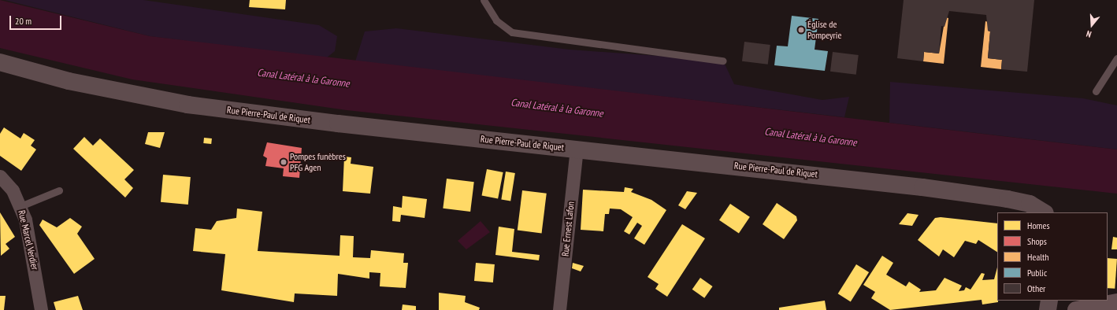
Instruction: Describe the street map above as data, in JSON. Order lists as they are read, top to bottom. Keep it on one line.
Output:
{"streets":{"street":["Rue Pierre-Paul de Riquet","Rue Ernest Lafon","Rue Marcel Verdier"]},"crossings":[["Rue Pierre-Paul de Riquet","Rue Ernest Lafon"]],"water":["Canal Latéral à la Garonne"],"places":["Église de Pompeyrie","Pompes funèbres PFG Agen"],"legend":["Homes","Shops","Health","Public","Other"],"scale_bar":"20 m","north":"bottom"}
